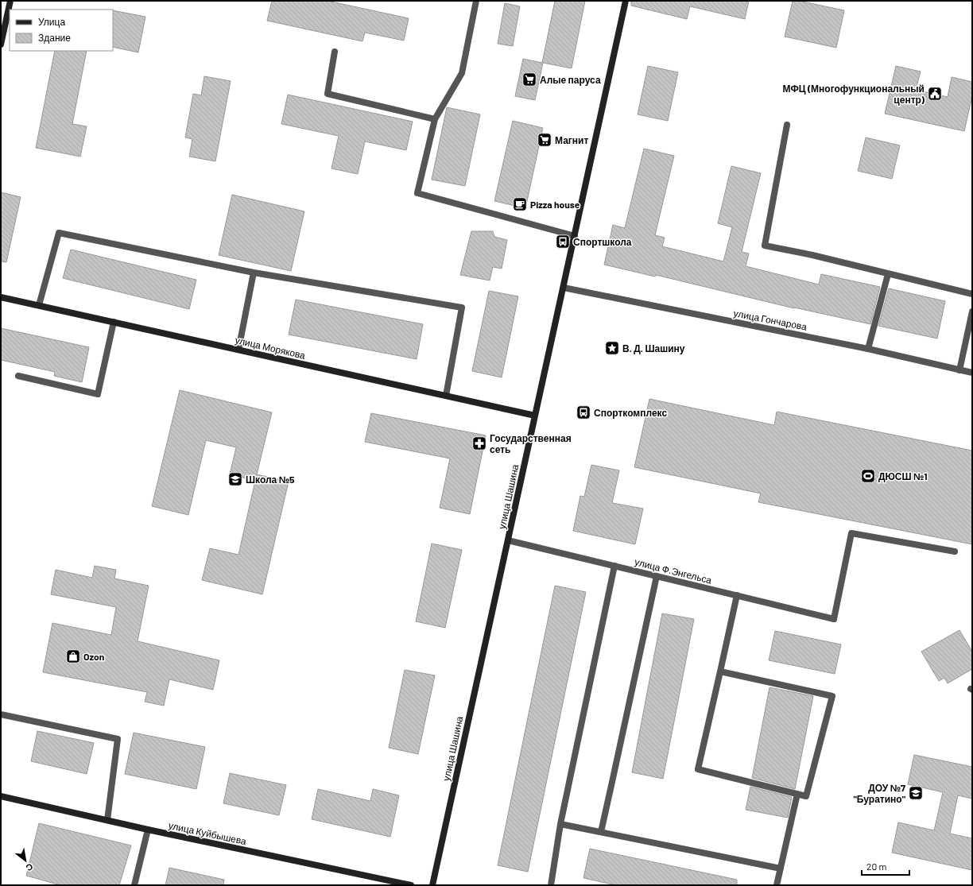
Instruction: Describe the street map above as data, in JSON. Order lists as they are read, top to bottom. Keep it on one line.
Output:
{"streets":{"main road":["улица Морякова","улица Шашина","улица Куйбышева"],"street":["улица Гончарова","улица Ф.Энгельса"]},"crossings":[["улица Гончарова","улица Шашина"],["улица Морякова","улица Шашина"],["улица Шашина","улица Ф.Энгельса"]],"places":{"supermarket":["Алые паруса","Магнит"],"public building":["МФЦ (Многофункциональный центр)"],"cafe":["Pizza house"],"bus stop":["Спортшкола","Спорткомплекс"],"place":["В. Д. Шашину"],"pharmacy":["Государственная сеть"],"sports":["ДЮСШ №1"],"school or university":["Школа №5","ДОУ №7 \"Буратино\""],"shop":["Ozon"]},"legend":["Улица","Здание"],"scale_bar":"20 m","north":"bottom right"}
